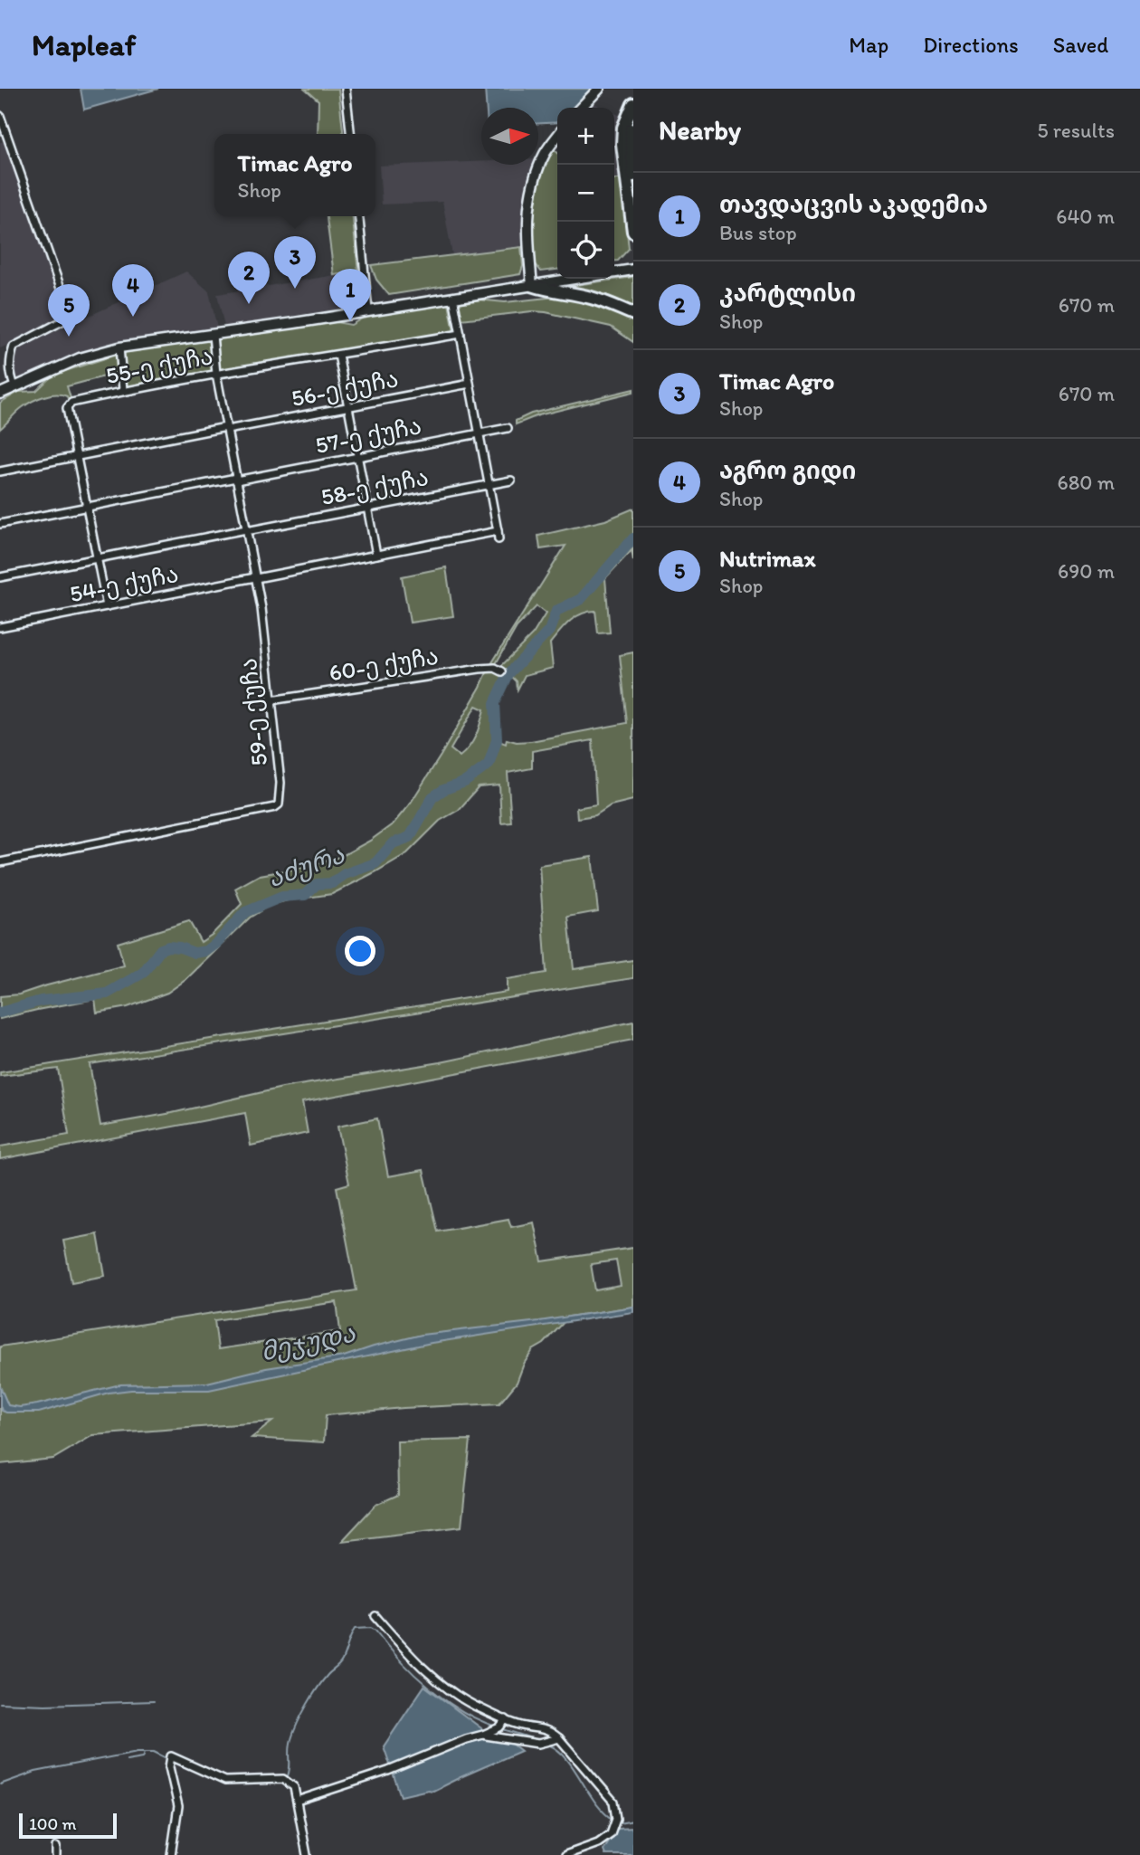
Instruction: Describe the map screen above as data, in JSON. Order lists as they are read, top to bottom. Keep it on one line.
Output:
{"streets":{"street":["55-ე ქუჩა","56-ე ქუჩა","57-ე ქუჩა","58-ე ქუჩა","54-ე ქუჩა","60-ე ქუჩა","59-ე ქუჩა"]},"crossings":[["55-ე ქუჩა","56-ე ქუჩა"],["55-ე ქუჩა","57-ე ქუჩა"],["55-ე ქუჩა","58-ე ქუჩა"],["55-ე ქუჩა","54-ე ქუჩა"],["55-ე ქუჩა","59-ე ქუჩა"],["56-ე ქუჩა","54-ე ქუჩა"],["56-ე ქუჩა","59-ე ქუჩა"],["57-ე ქუჩა","54-ე ქუჩა"],["57-ე ქუჩა","59-ე ქუჩა"],["58-ე ქუჩა","54-ე ქუჩა"],["58-ე ქუჩა","59-ე ქუჩა"],["54-ე ქუჩა","59-ე ქუჩა"],["60-ე ქუჩა","59-ე ქუჩა"]],"water":["აძურა","მეჯუდა"],"scale_bar":"100 m","north":"right","page":{"header":"Mapleaf","nav":["Map","Directions","Saved"],"heading":["Nearby","5 results"],"map_buttons":["+","−"],"popup":["Timac Agro","Shop"],"list":[{"mark":"1","name":"თავდაცვის აკადემია","note":"Bus stop","value":"640 m"},{"mark":"2","name":"კარტლისი","note":"Shop","value":"670 m"},{"mark":"3","name":"Timac Agro","note":"Shop","value":"670 m"},{"mark":"4","name":"აგრო გიდი","note":"Shop","value":"680 m"},{"mark":"5","name":"Nutrimax","note":"Shop","value":"690 m"}],"pins":["3","2","4","1","5"],"scale":"100 m"}}
